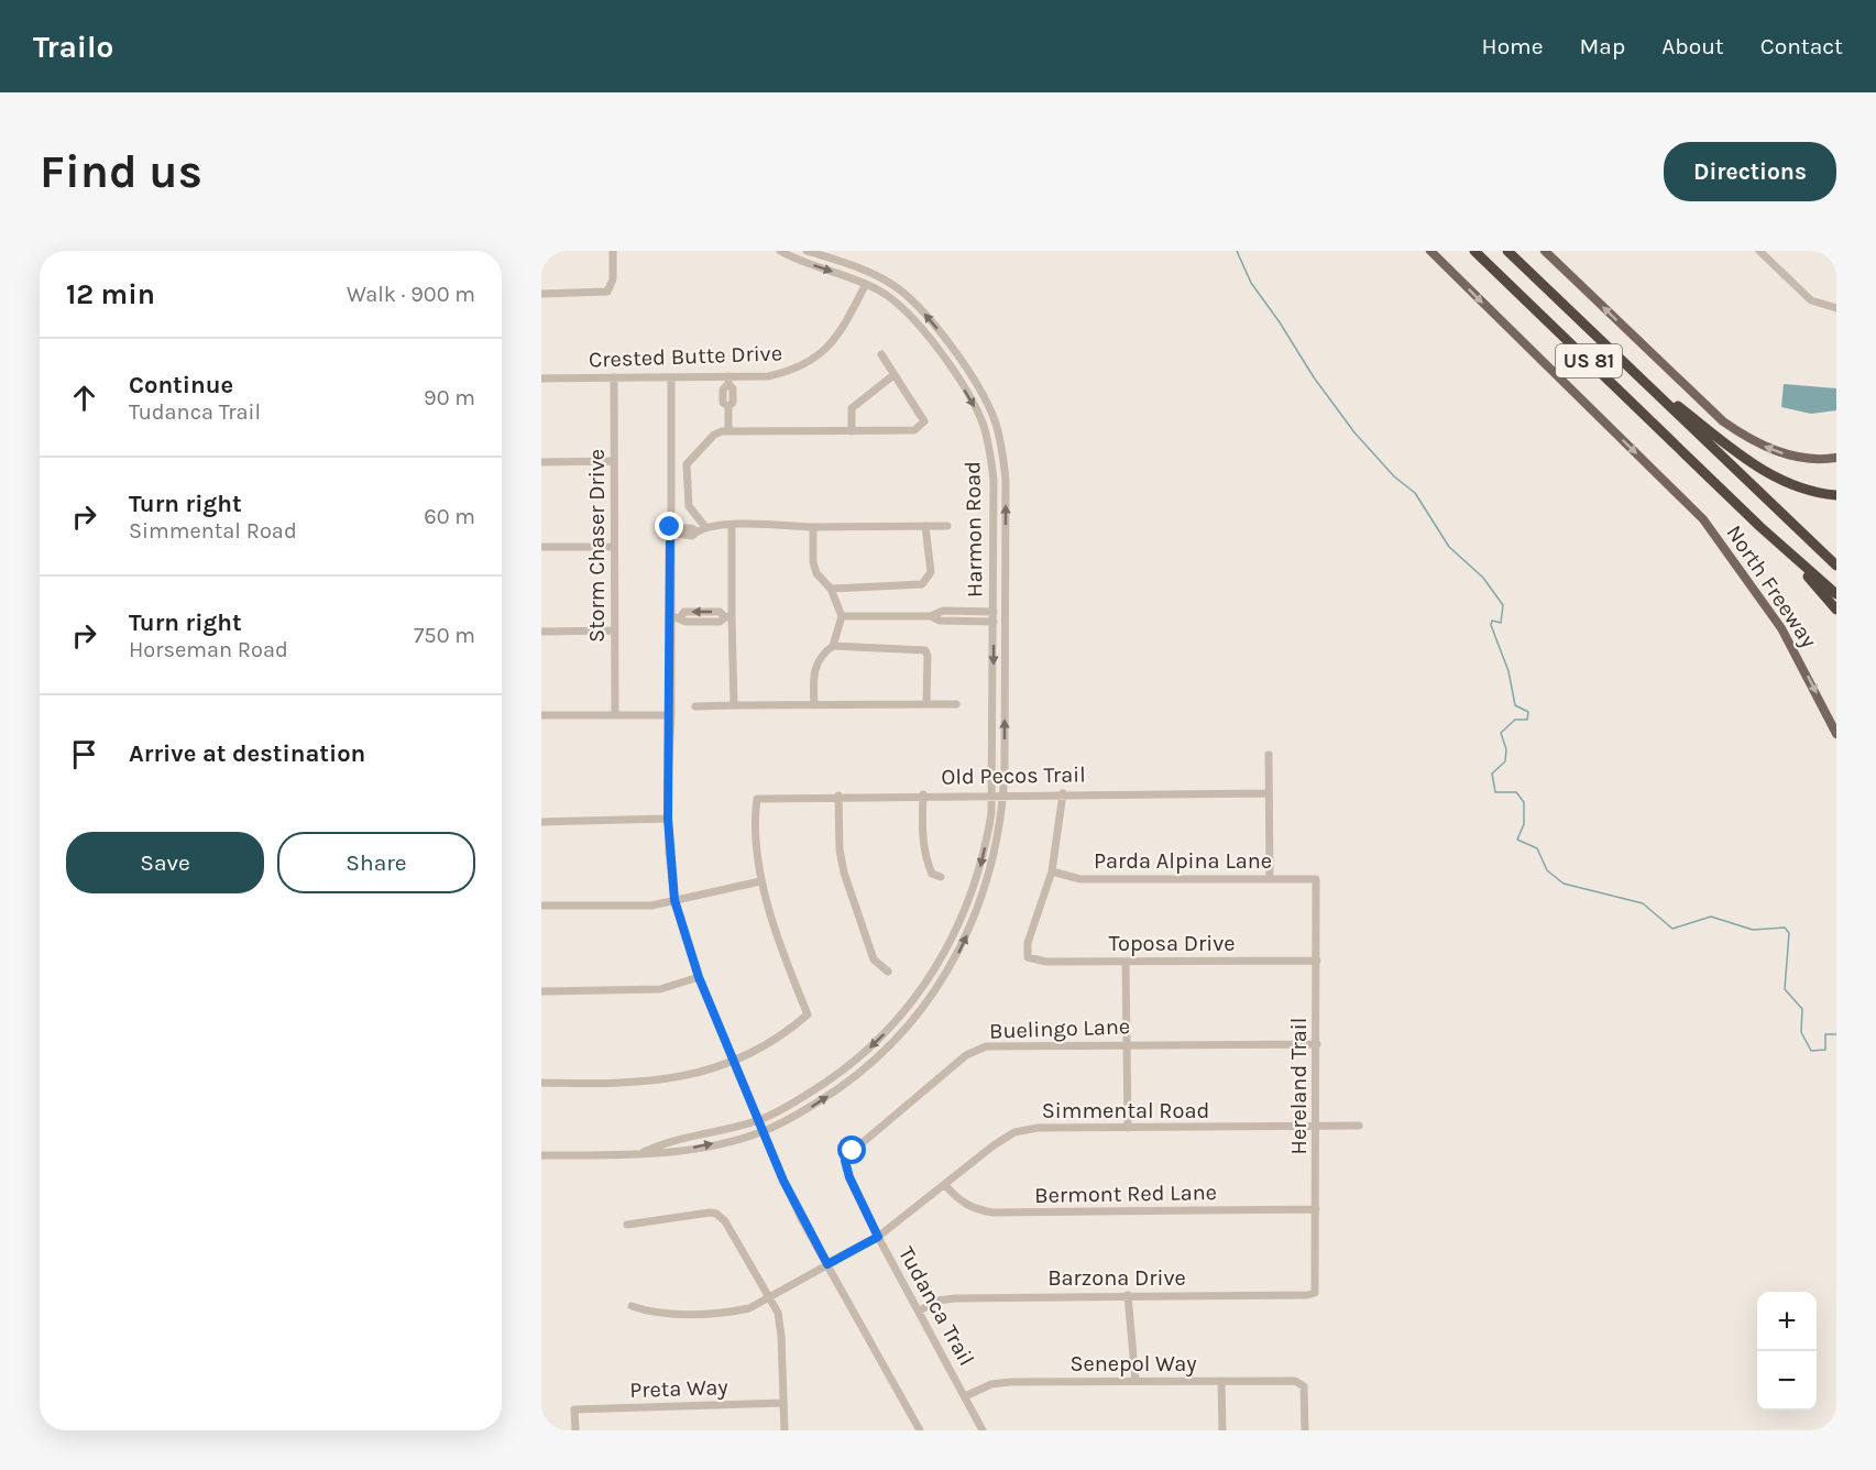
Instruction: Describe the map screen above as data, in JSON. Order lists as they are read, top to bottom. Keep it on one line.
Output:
{"streets":{"highway":["US 81"],"main road":["North Freeway"],"street":["Crested Butte Drive","Harmon Road","Storm Chaser Drive","Old Pecos Trail","Parda Alpina Lane","Toposa Drive","Buelingo Lane","Hereland Trail","Simmental Road","Bermont Red Lane","Barzona Drive","Tudanca Trail","Senepol Way","Preta Way"]},"crossings":[["Crested Butte Drive","Harmon Road"],["Crested Butte Drive","Storm Chaser Drive"],["Harmon Road","Old Pecos Trail"],["Parda Alpina Lane","Toposa Drive"],["Parda Alpina Lane","Hereland Trail"],["Toposa Drive","Hereland Trail"],["Buelingo Lane","Hereland Trail"],["Buelingo Lane","Tudanca Trail"],["Hereland Trail","Simmental Road"],["Hereland Trail","Bermont Red Lane"],["Hereland Trail","Barzona Drive"],["Simmental Road","Bermont Red Lane"],["Simmental Road","Tudanca Trail"],["Barzona Drive","Tudanca Trail"],["Tudanca Trail","Senepol Way"]],"one_way":["North Freeway"],"page":{"header":"Trailo","nav":["Home","Map","About","Contact"],"buttons":["Directions",["Save","Share"]],"title":"Find us","heading":["12 min","Walk · 900 m"],"list":[["Continue","Tudanca Trail","90 m"],["Turn right","Simmental Road","60 m"],["Turn right","Horseman Road","750 m"],"Arrive at destination"],"map_buttons":["+","−"]}}
